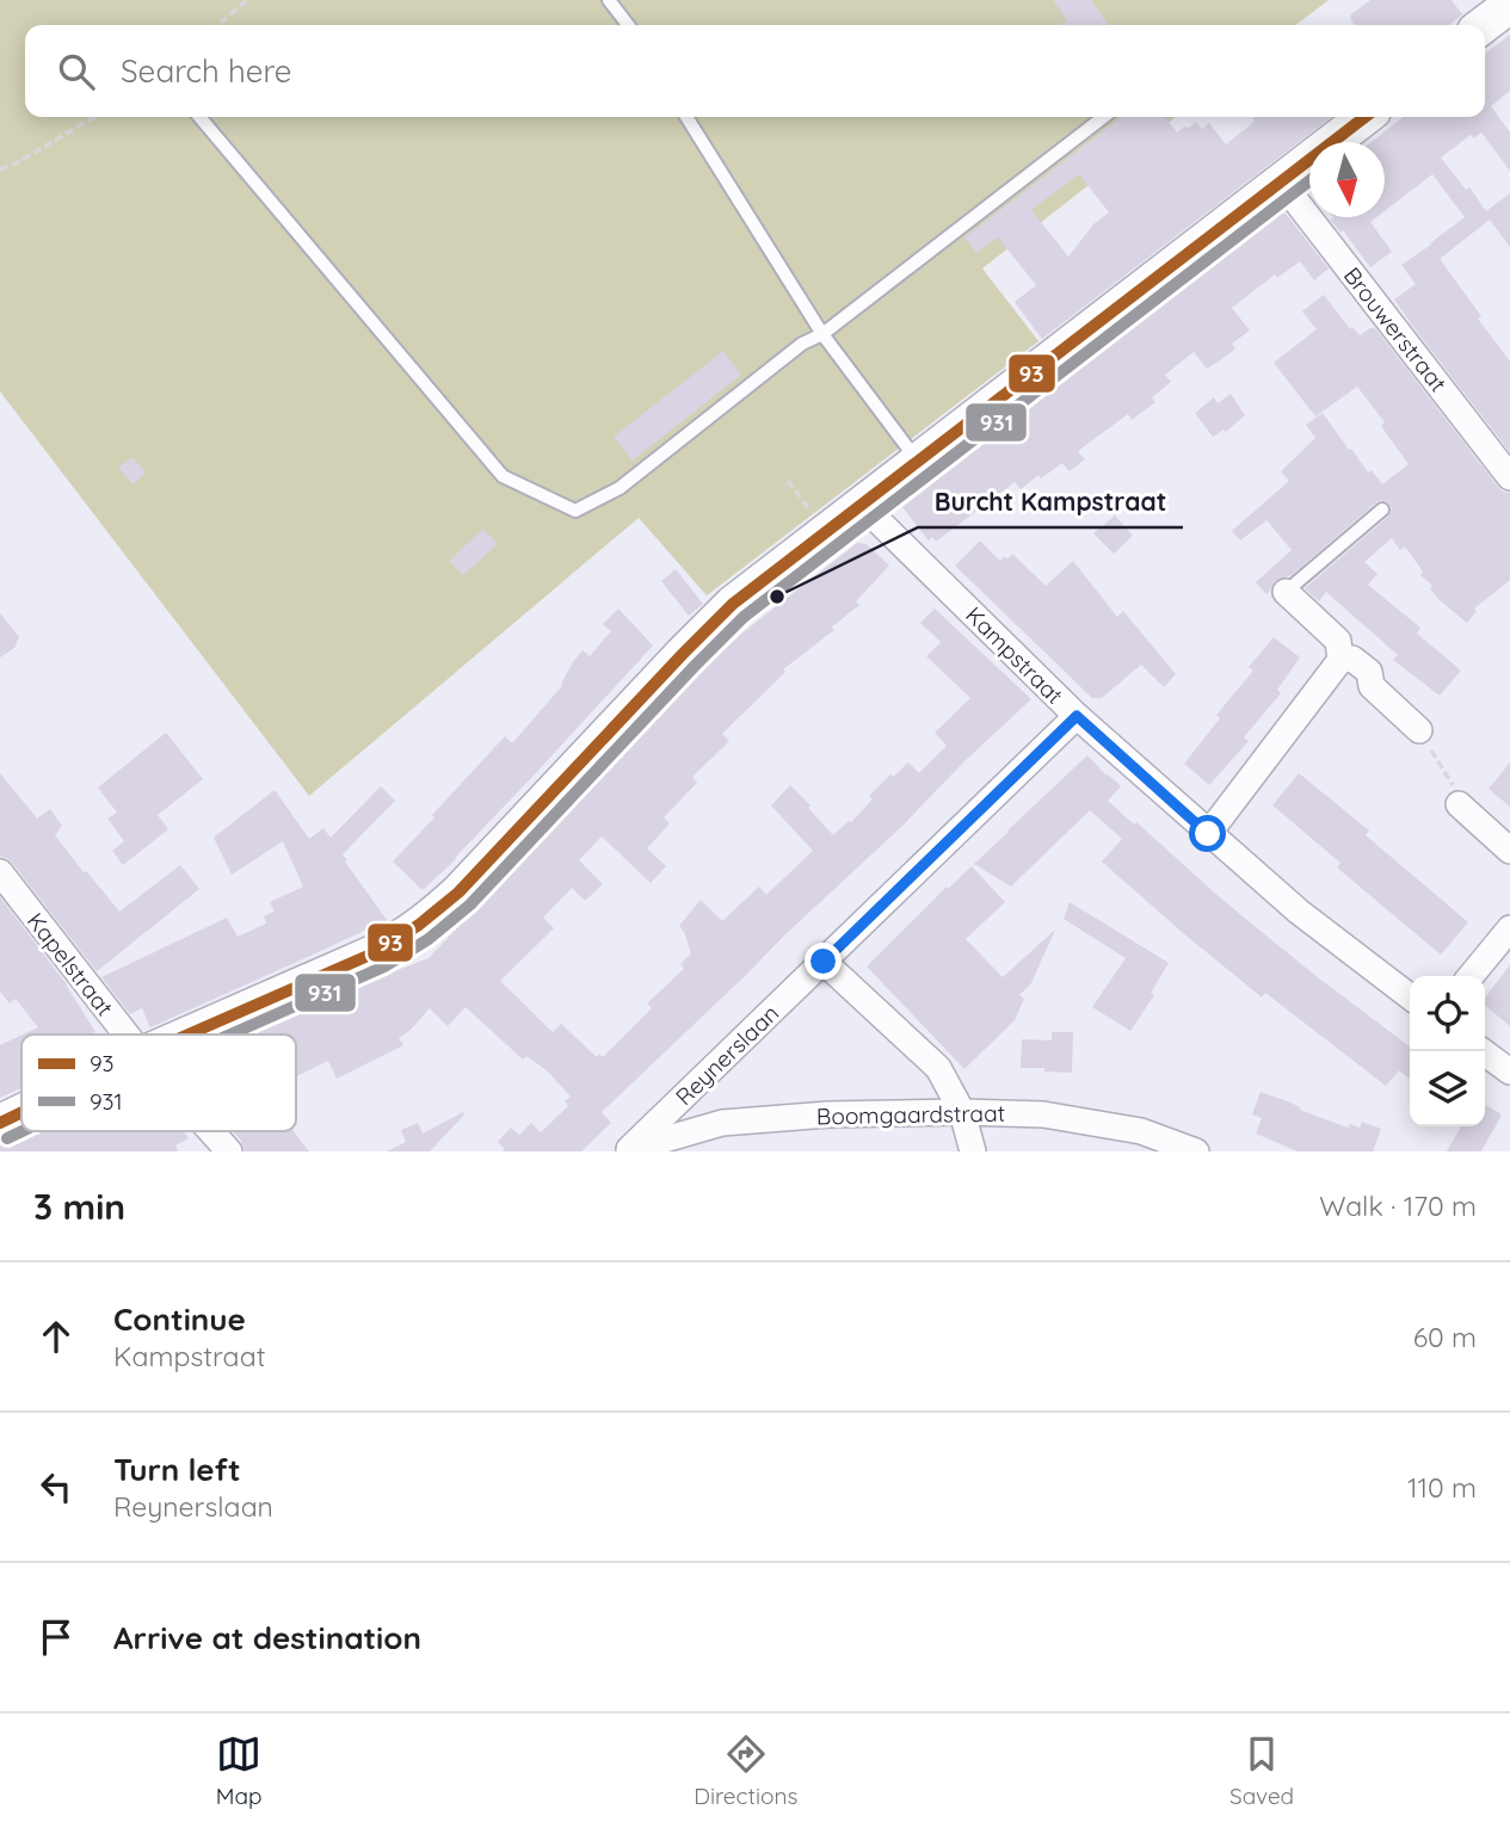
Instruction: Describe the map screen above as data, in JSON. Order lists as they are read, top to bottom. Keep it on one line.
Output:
{"streets":{"street":["Brouwerstraat","Kampstraat","Kapelstraat","Reynerslaan","Boomgaardstraat"]},"crossings":[["Kampstraat","Reynerslaan"],["Reynerslaan","Boomgaardstraat"]],"places":["Burcht Kampstraat"],"lines":["transit line 93","transit line 931"],"legend":["93","931"],"north":"bottom","page":{"search":"Search here","heading":["3 min","Walk · 170 m"],"list":[["Continue","Kampstraat","60 m"],["Turn left","Reynerslaan","110 m"],"Arrive at destination"],"nav":["Map","Directions","Saved"]}}
